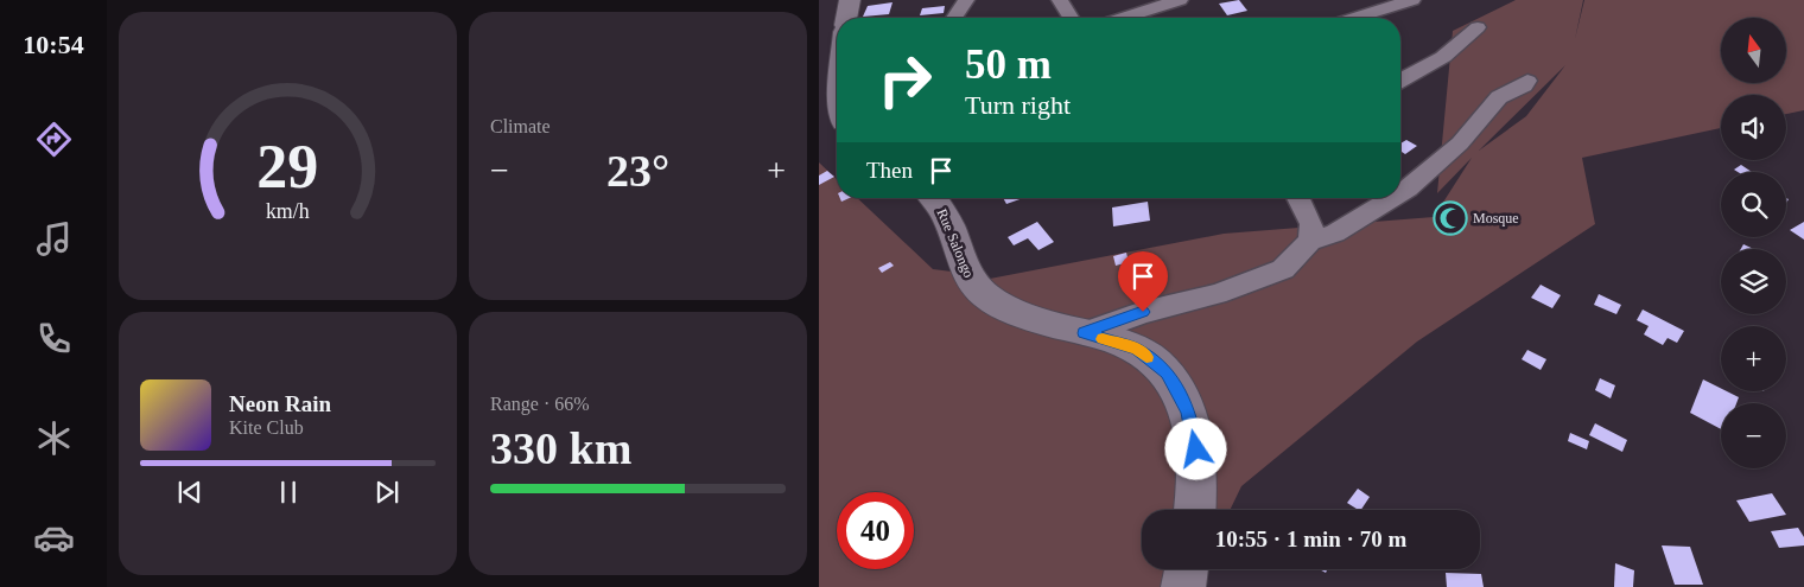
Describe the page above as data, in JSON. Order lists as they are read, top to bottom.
{
  "streets": {
    "street": ["Rue Salongo"]
  },
  "places": {
    "mosque": ["Mosque"]
  },
  "north": "top",
  "page": {
    "tabs": "10:54",
    "tile": [
      "Climate",
      ["Range · 66%", "330 km"]
    ],
    "map_buttons": ["+", "−"],
    "turn": ["50 m", "Turn right"],
    "then": "Then",
    "heat": ["−", "23°", "+"],
    "song": ["Neon Rain", "Kite Club"],
    "limit": "40",
    "trip": "10:55 · 1 min · 70 m",
    "gauge": ["29", "km/h"]
  }
}
